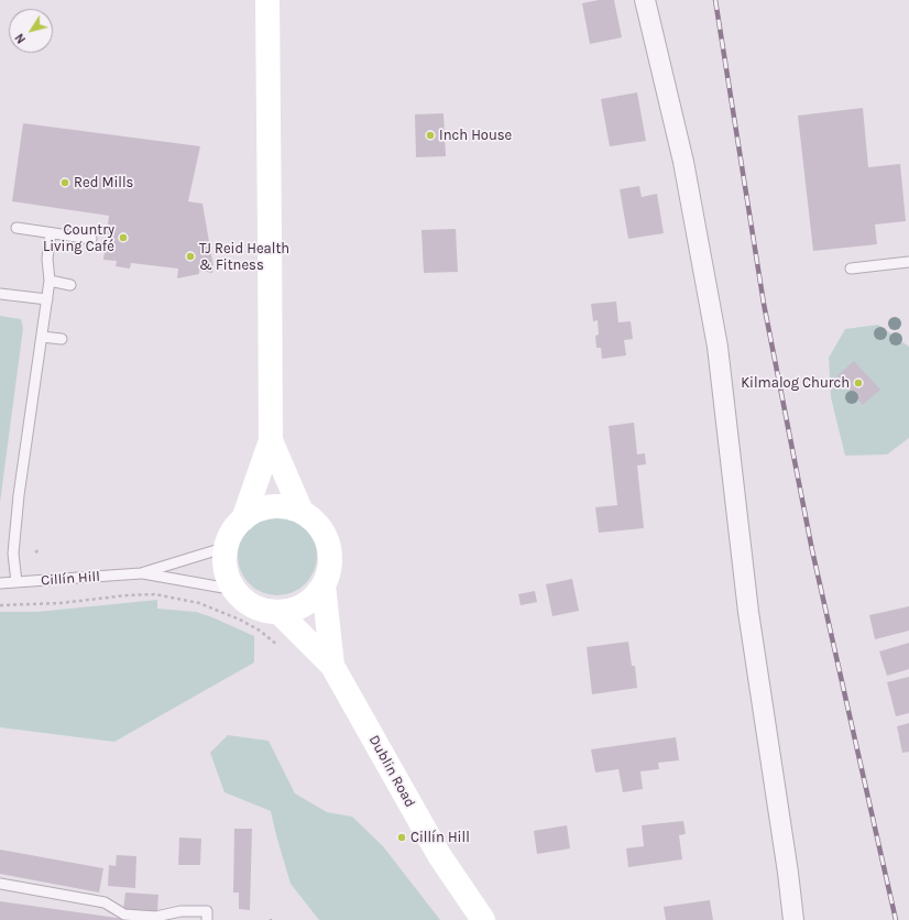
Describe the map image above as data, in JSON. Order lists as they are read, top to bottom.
{
  "streets": {
    "main road": ["Dublin Road"],
    "lane": ["Cillín Hill"]
  },
  "places": [
    "Inch House",
    "Red Mills",
    "Country Living Café",
    "TJ Reid Health & Fitness",
    "Kilmalog Church",
    "Cillín Hill"
  ],
  "north": "bottom left"
}
